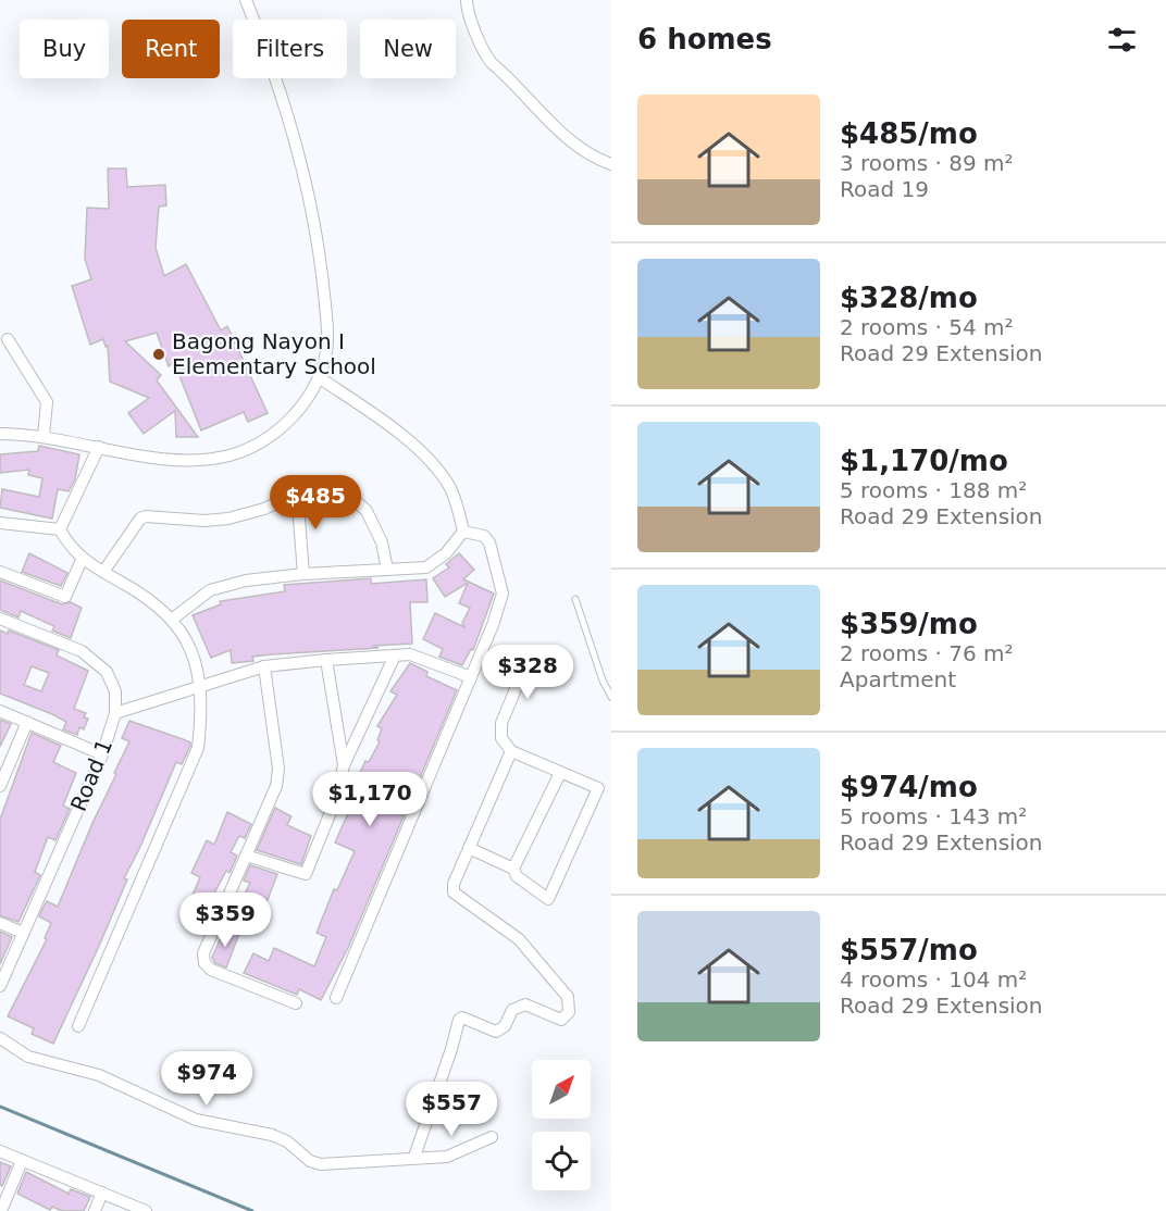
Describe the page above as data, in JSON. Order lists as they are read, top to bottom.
{
  "streets": {
    "street": ["Road 1"]
  },
  "places": ["Bagong Nayon I Elementary School"],
  "north": "top right",
  "page": {
    "heading": "6 homes",
    "chip": [
      "Buy",
      "Rent",
      "Filters",
      "New"
    ],
    "list": [
      {
        "name": "$485/mo",
        "note": "3 rooms · 89 m² · Road 19"
      },
      {
        "name": "$328/mo",
        "note": "2 rooms · 54 m² · Road 29 Extension"
      },
      {
        "name": "$1,170/mo",
        "note": "5 rooms · 188 m² · Road 29 Extension"
      },
      {
        "name": "$359/mo",
        "note": "2 rooms · 76 m² · Apartment"
      },
      {
        "name": "$974/mo",
        "note": "5 rooms · 143 m² · Road 29 Extension"
      },
      {
        "name": "$557/mo",
        "note": "4 rooms · 104 m² · Road 29 Extension"
      }
    ],
    "price": [
      "$485",
      "$328",
      "$1,170",
      "$359",
      "$974",
      "$557"
    ]
  }
}
